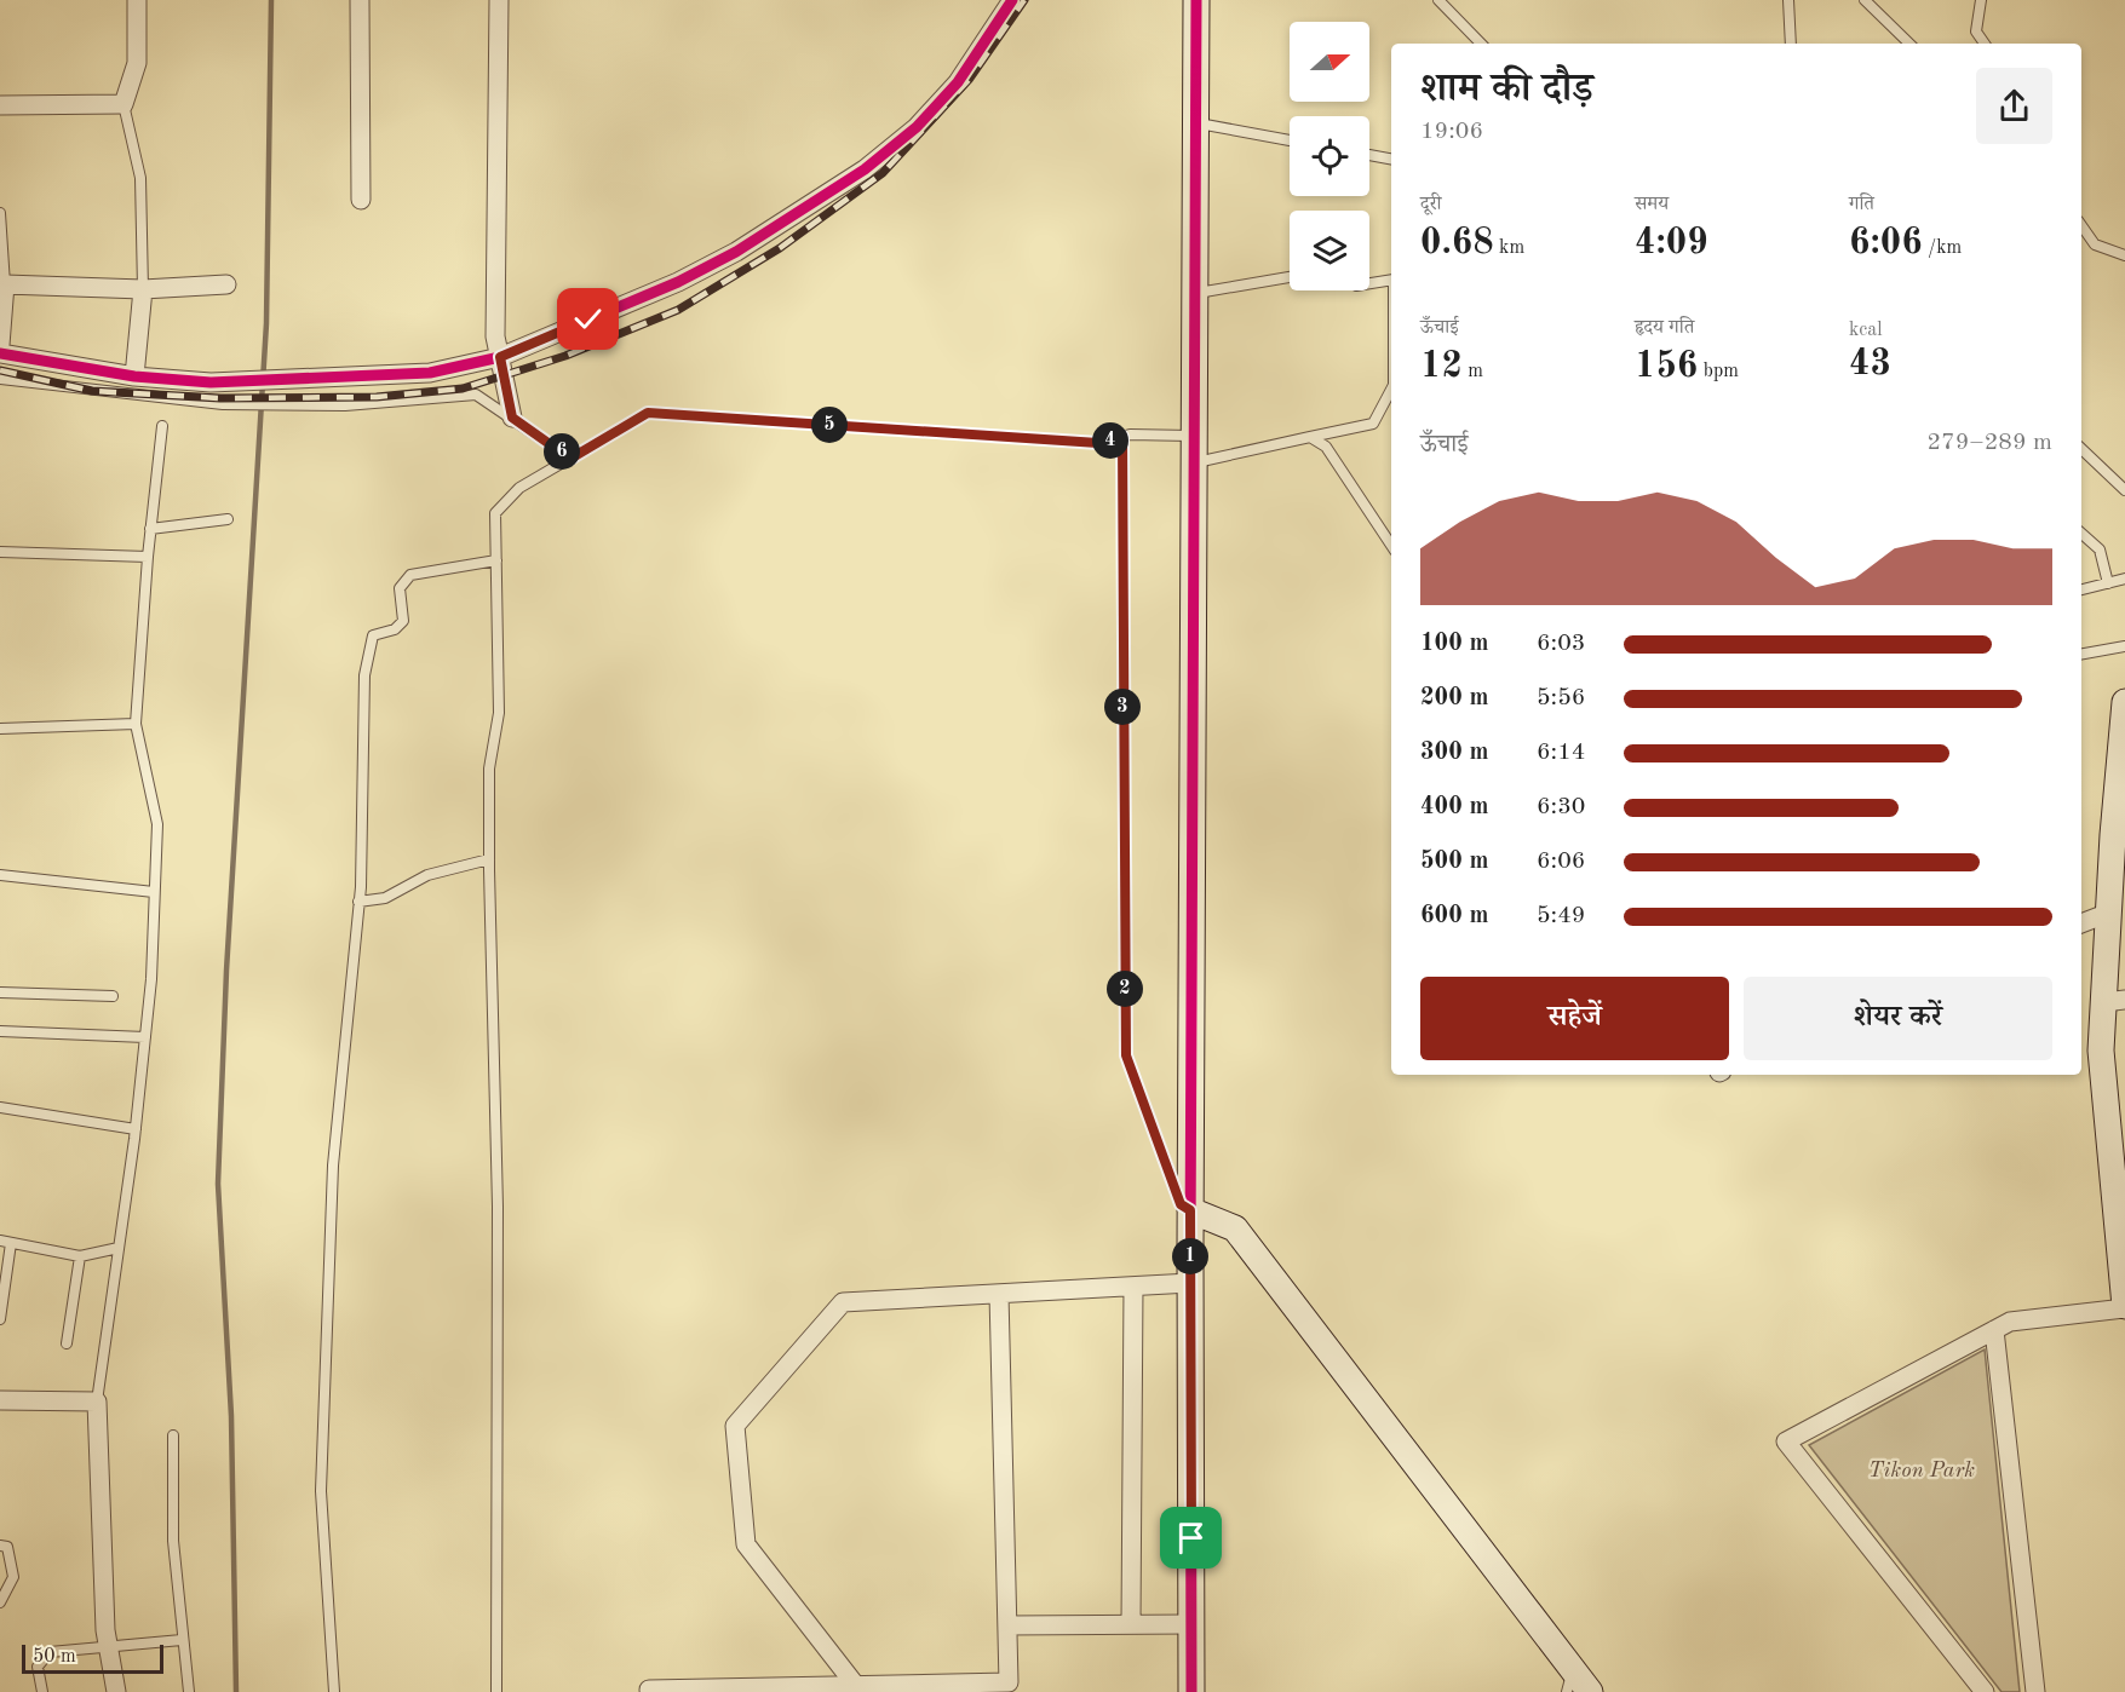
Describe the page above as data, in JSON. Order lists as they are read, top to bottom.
{
  "parks": ["Tikon Park"],
  "scale_bar": "50 m",
  "north": "right",
  "page": {
    "heading": ["शाम की दौड़", "19:06"],
    "stats": [
      ["दूरी", "0.68 km"],
      ["समय", "4:09"],
      ["गति", "6:06 /km"],
      ["ऊँचाई", "12 m"],
      ["हृदय गति", "156 bpm"],
      ["kcal", "43"]
    ],
    "pins": [
      "5",
      "4",
      "6",
      "3",
      "2",
      "1"
    ],
    "chart": ["ऊँचाई", "279–289 m"],
    "list": [
      {
        "name": "100 m",
        "note": "6:03"
      },
      {
        "name": "200 m",
        "note": "5:56"
      },
      {
        "name": "300 m",
        "note": "6:14"
      },
      {
        "name": "400 m",
        "note": "6:30"
      },
      {
        "name": "500 m",
        "note": "6:06"
      },
      {
        "name": "600 m",
        "note": "5:49"
      }
    ],
    "buttons": ["सहेजें", "शेयर करें"],
    "scale": "50 m"
  }
}
